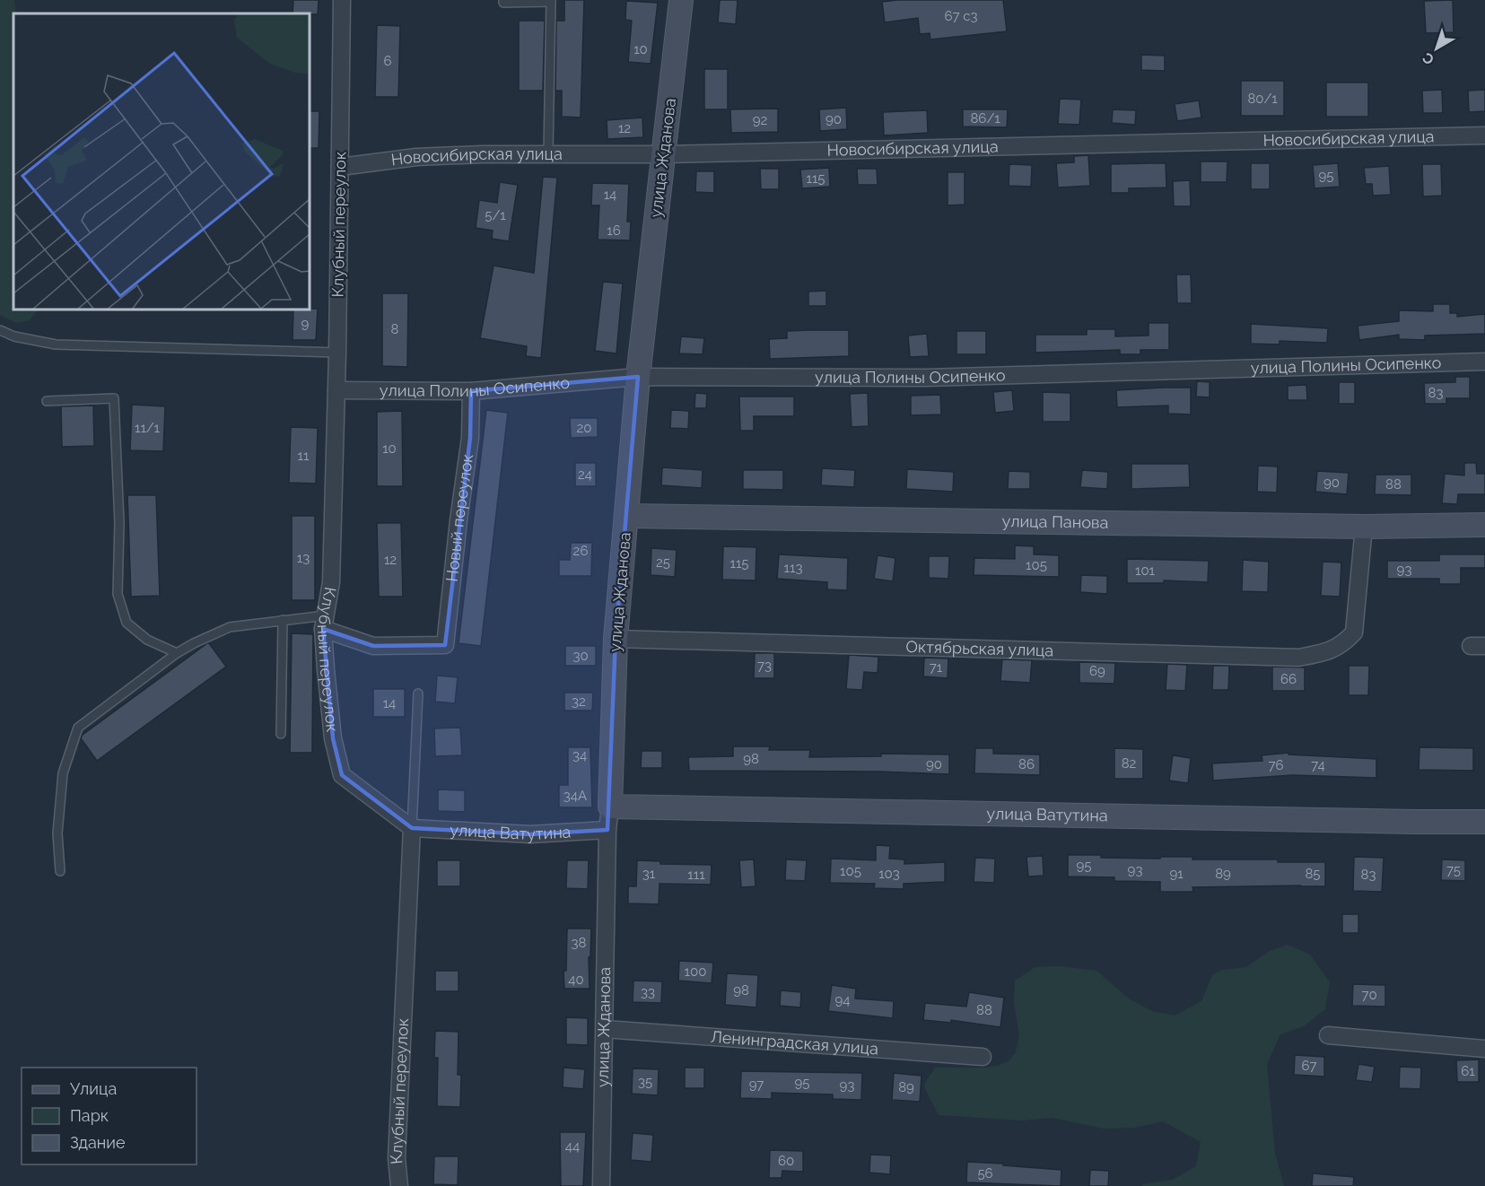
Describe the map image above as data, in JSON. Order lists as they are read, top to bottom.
{
  "streets": {
    "main road": ["улица Жданова", "улица Панова", "улица Ватутина"],
    "street": [
      "Новосибирская улица",
      "Клубный переулок",
      "улица Полины Осипенко",
      "Новый переулок",
      "Октябрьская улица",
      "Ленинградская улица"
    ]
  },
  "crossings": [
    ["Новосибирская улица", "улица Жданова"],
    ["Новосибирская улица", "Клубный переулок"],
    ["улица Жданова", "улица Полины Осипенко"],
    ["улица Жданова", "улица Панова"],
    ["улица Жданова", "Октябрьская улица"],
    ["улица Жданова", "улица Ватутина"],
    ["улица Жданова", "Ленинградская улица"],
    ["Клубный переулок", "улица Полины Осипенко"],
    ["Клубный переулок", "Новый переулок"],
    ["Клубный переулок", "улица Ватутина"],
    ["улица Полины Осипенко", "Новый переулок"],
    ["улица Панова", "Октябрьская улица"]
  ],
  "house_numbers": [
    "67 с3",
    "10",
    "6",
    "80/1",
    "86/1",
    "90",
    "92",
    "12",
    "95",
    "115",
    "14",
    "5/1",
    "16",
    "9",
    "8",
    "83",
    "11/1",
    "20",
    "10",
    "11",
    "24",
    "90",
    "88",
    "26",
    "13",
    "12",
    "25",
    "115",
    "105",
    "113",
    "93",
    "101",
    "30",
    "73",
    "71",
    "69",
    "66",
    "32",
    "14",
    "34",
    "98",
    "82",
    "90",
    "86",
    "76",
    "74",
    "34А",
    "95",
    "93",
    "75",
    "105",
    "31",
    "103",
    "91",
    "89",
    "85",
    "111",
    "83",
    "38",
    "100",
    "40",
    "98",
    "33",
    "70",
    "94",
    "88",
    "67",
    "61",
    "35",
    "95",
    "97",
    "93",
    "89",
    "44",
    "60",
    "56"
  ],
  "legend": ["Улица", "Парк", "Здание"],
  "north": "bottom left"
}
